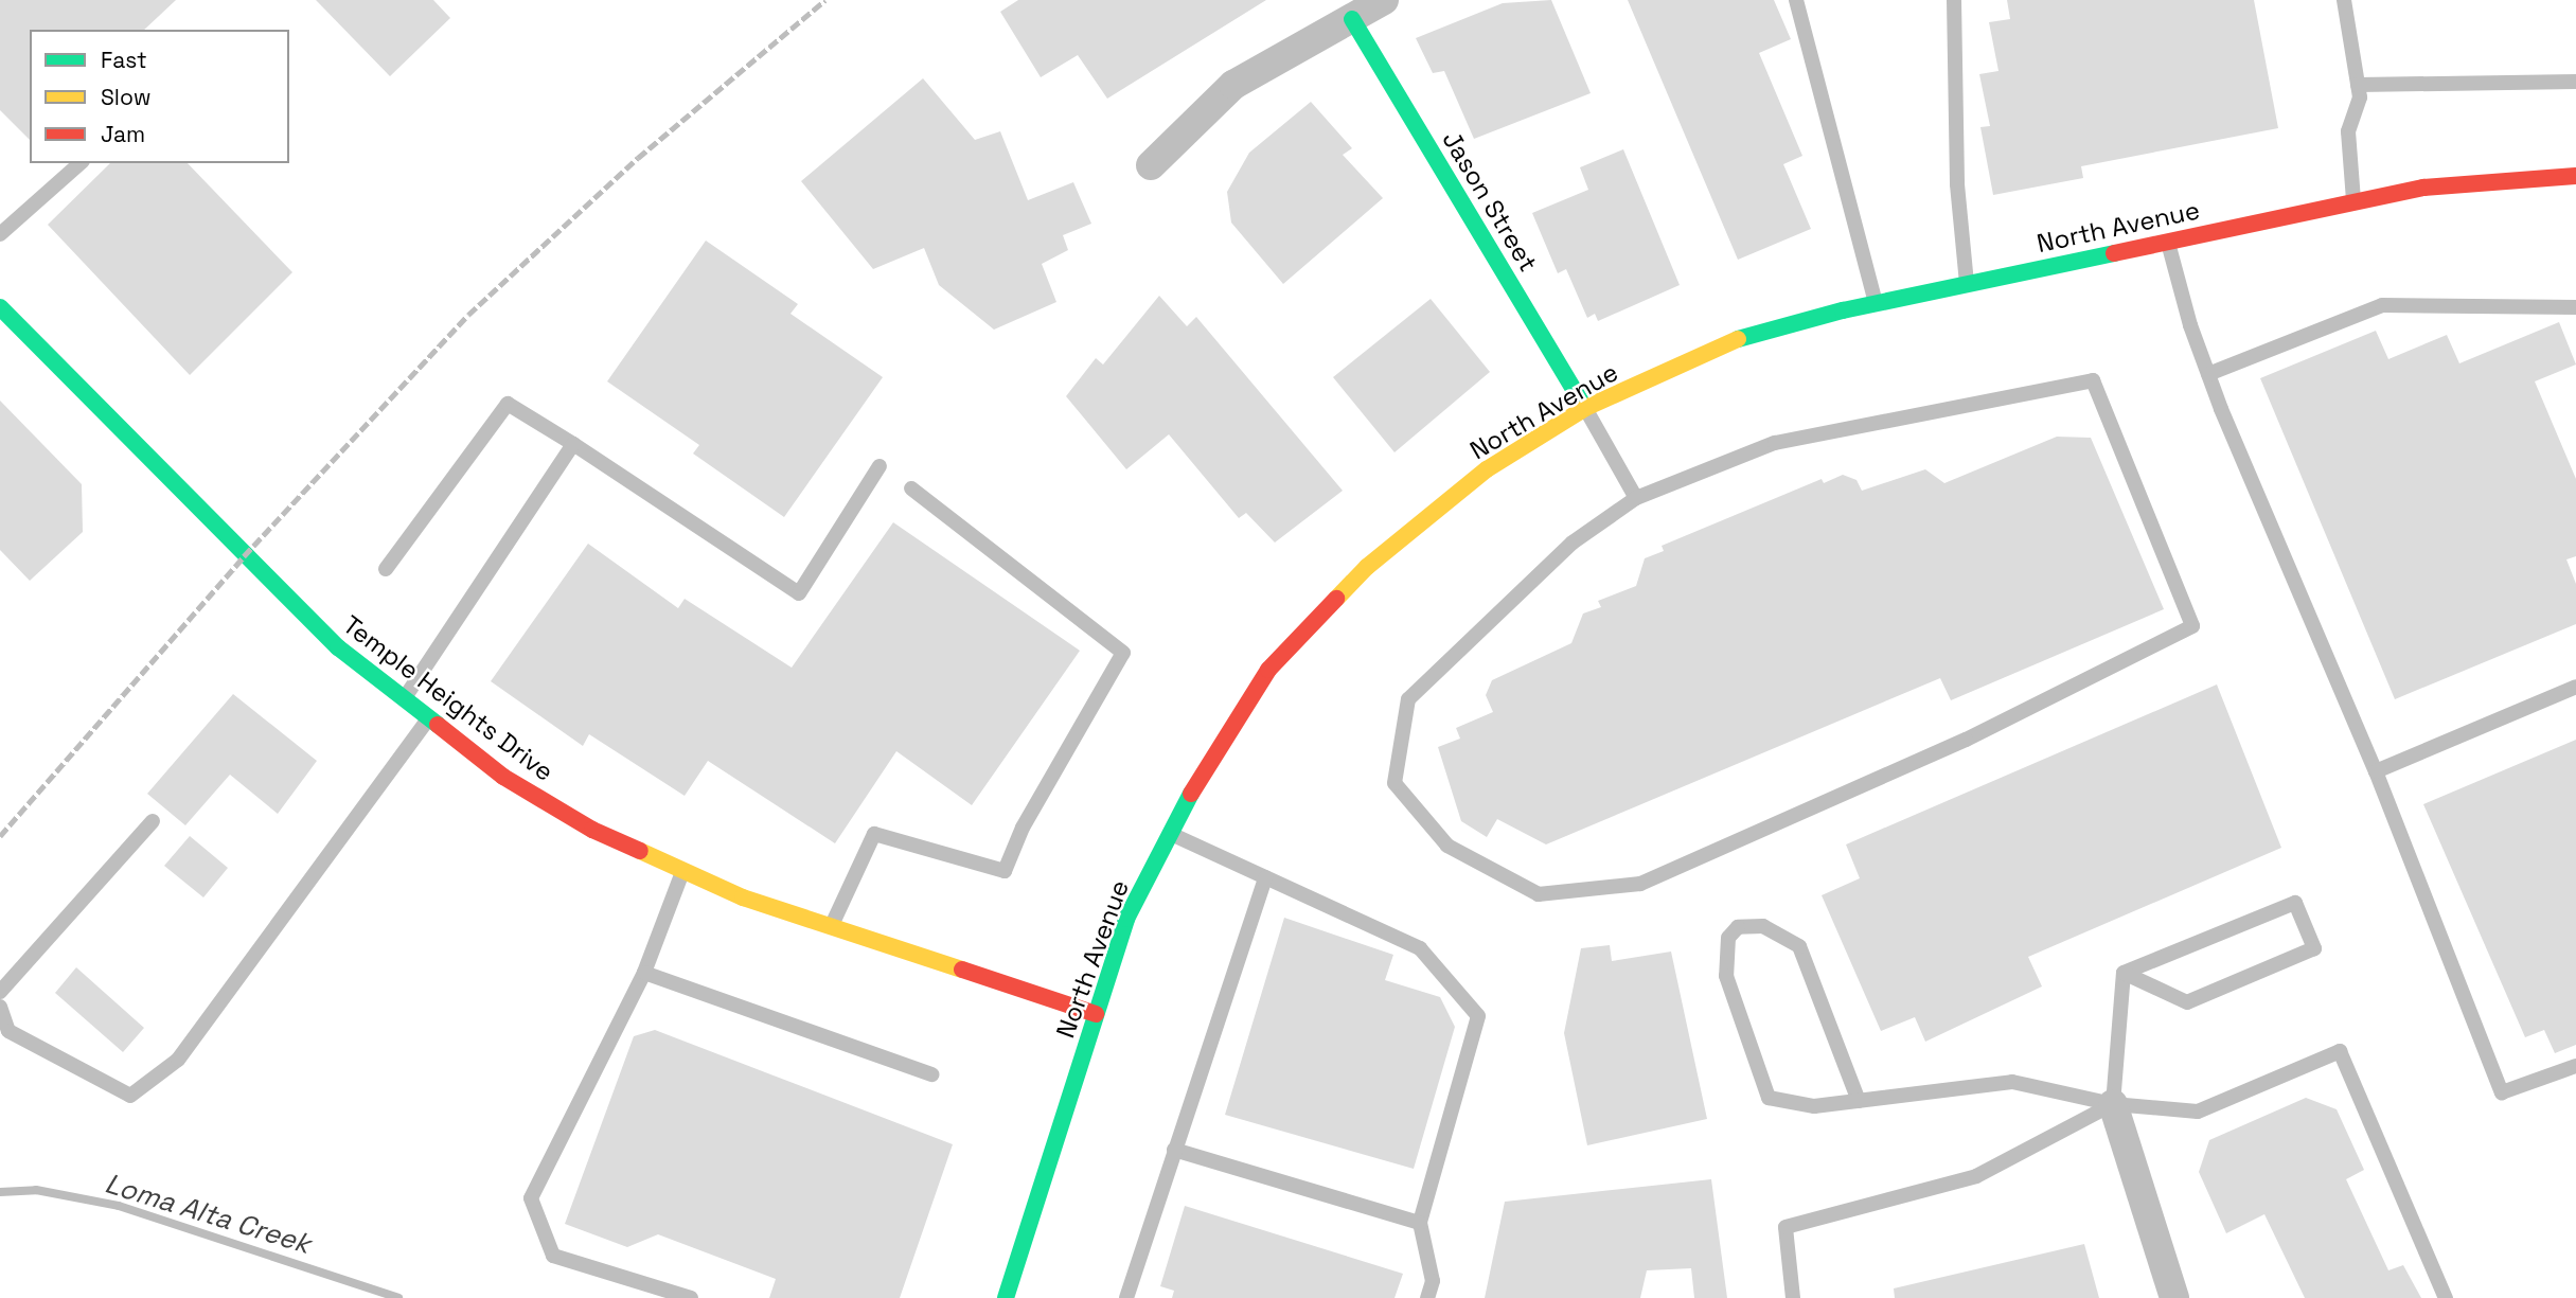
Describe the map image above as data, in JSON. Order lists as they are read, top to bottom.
{
  "streets": {
    "main road": ["Jason Street", "North Avenue", "Temple Heights Drive"]
  },
  "crossings": [
    ["Jason Street", "North Avenue"],
    ["North Avenue", "Temple Heights Drive"]
  ],
  "water": ["Loma Alta Creek"],
  "legend": ["Fast", "Slow", "Jam"]
}
